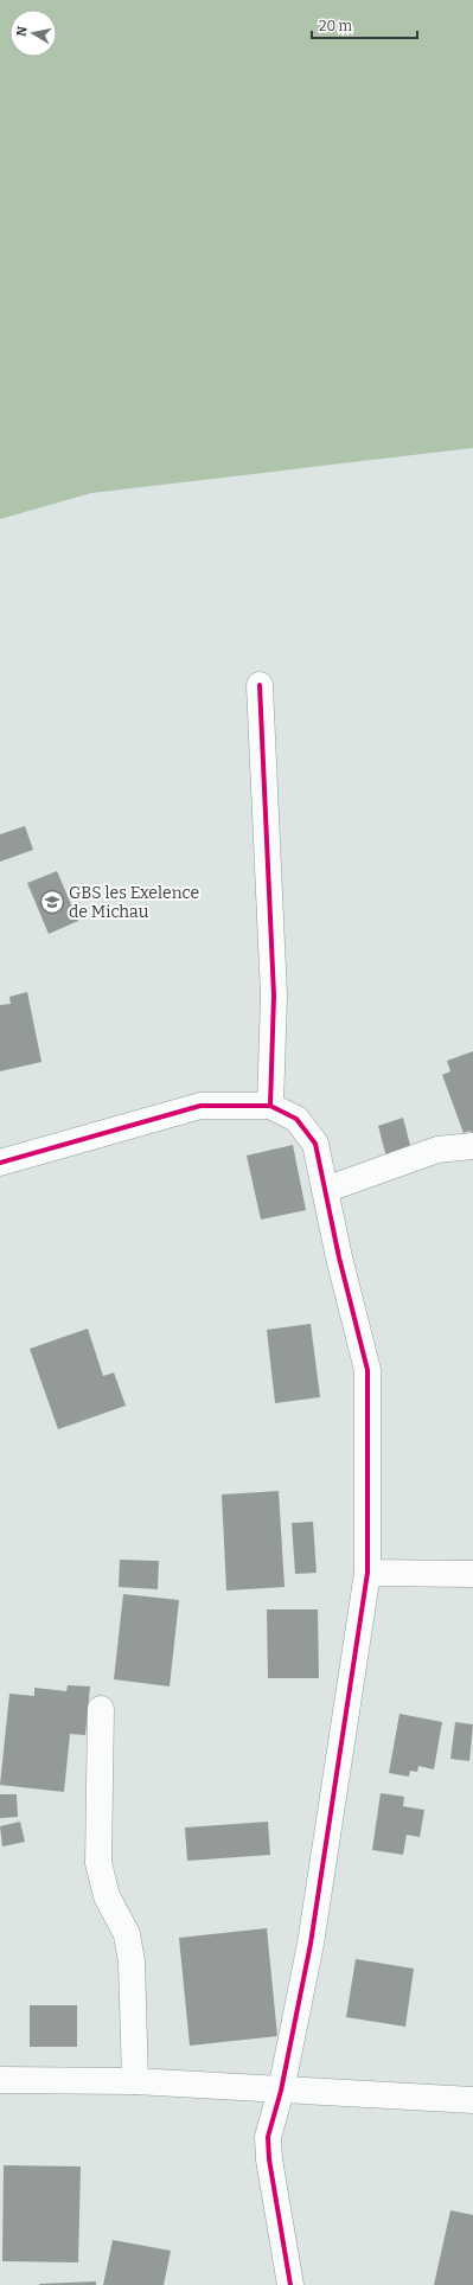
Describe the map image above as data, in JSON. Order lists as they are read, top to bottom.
{
  "places": {
    "school or university": ["GBS les Exelence de Michau"]
  },
  "scale_bar": "20 m",
  "north": "left"
}
